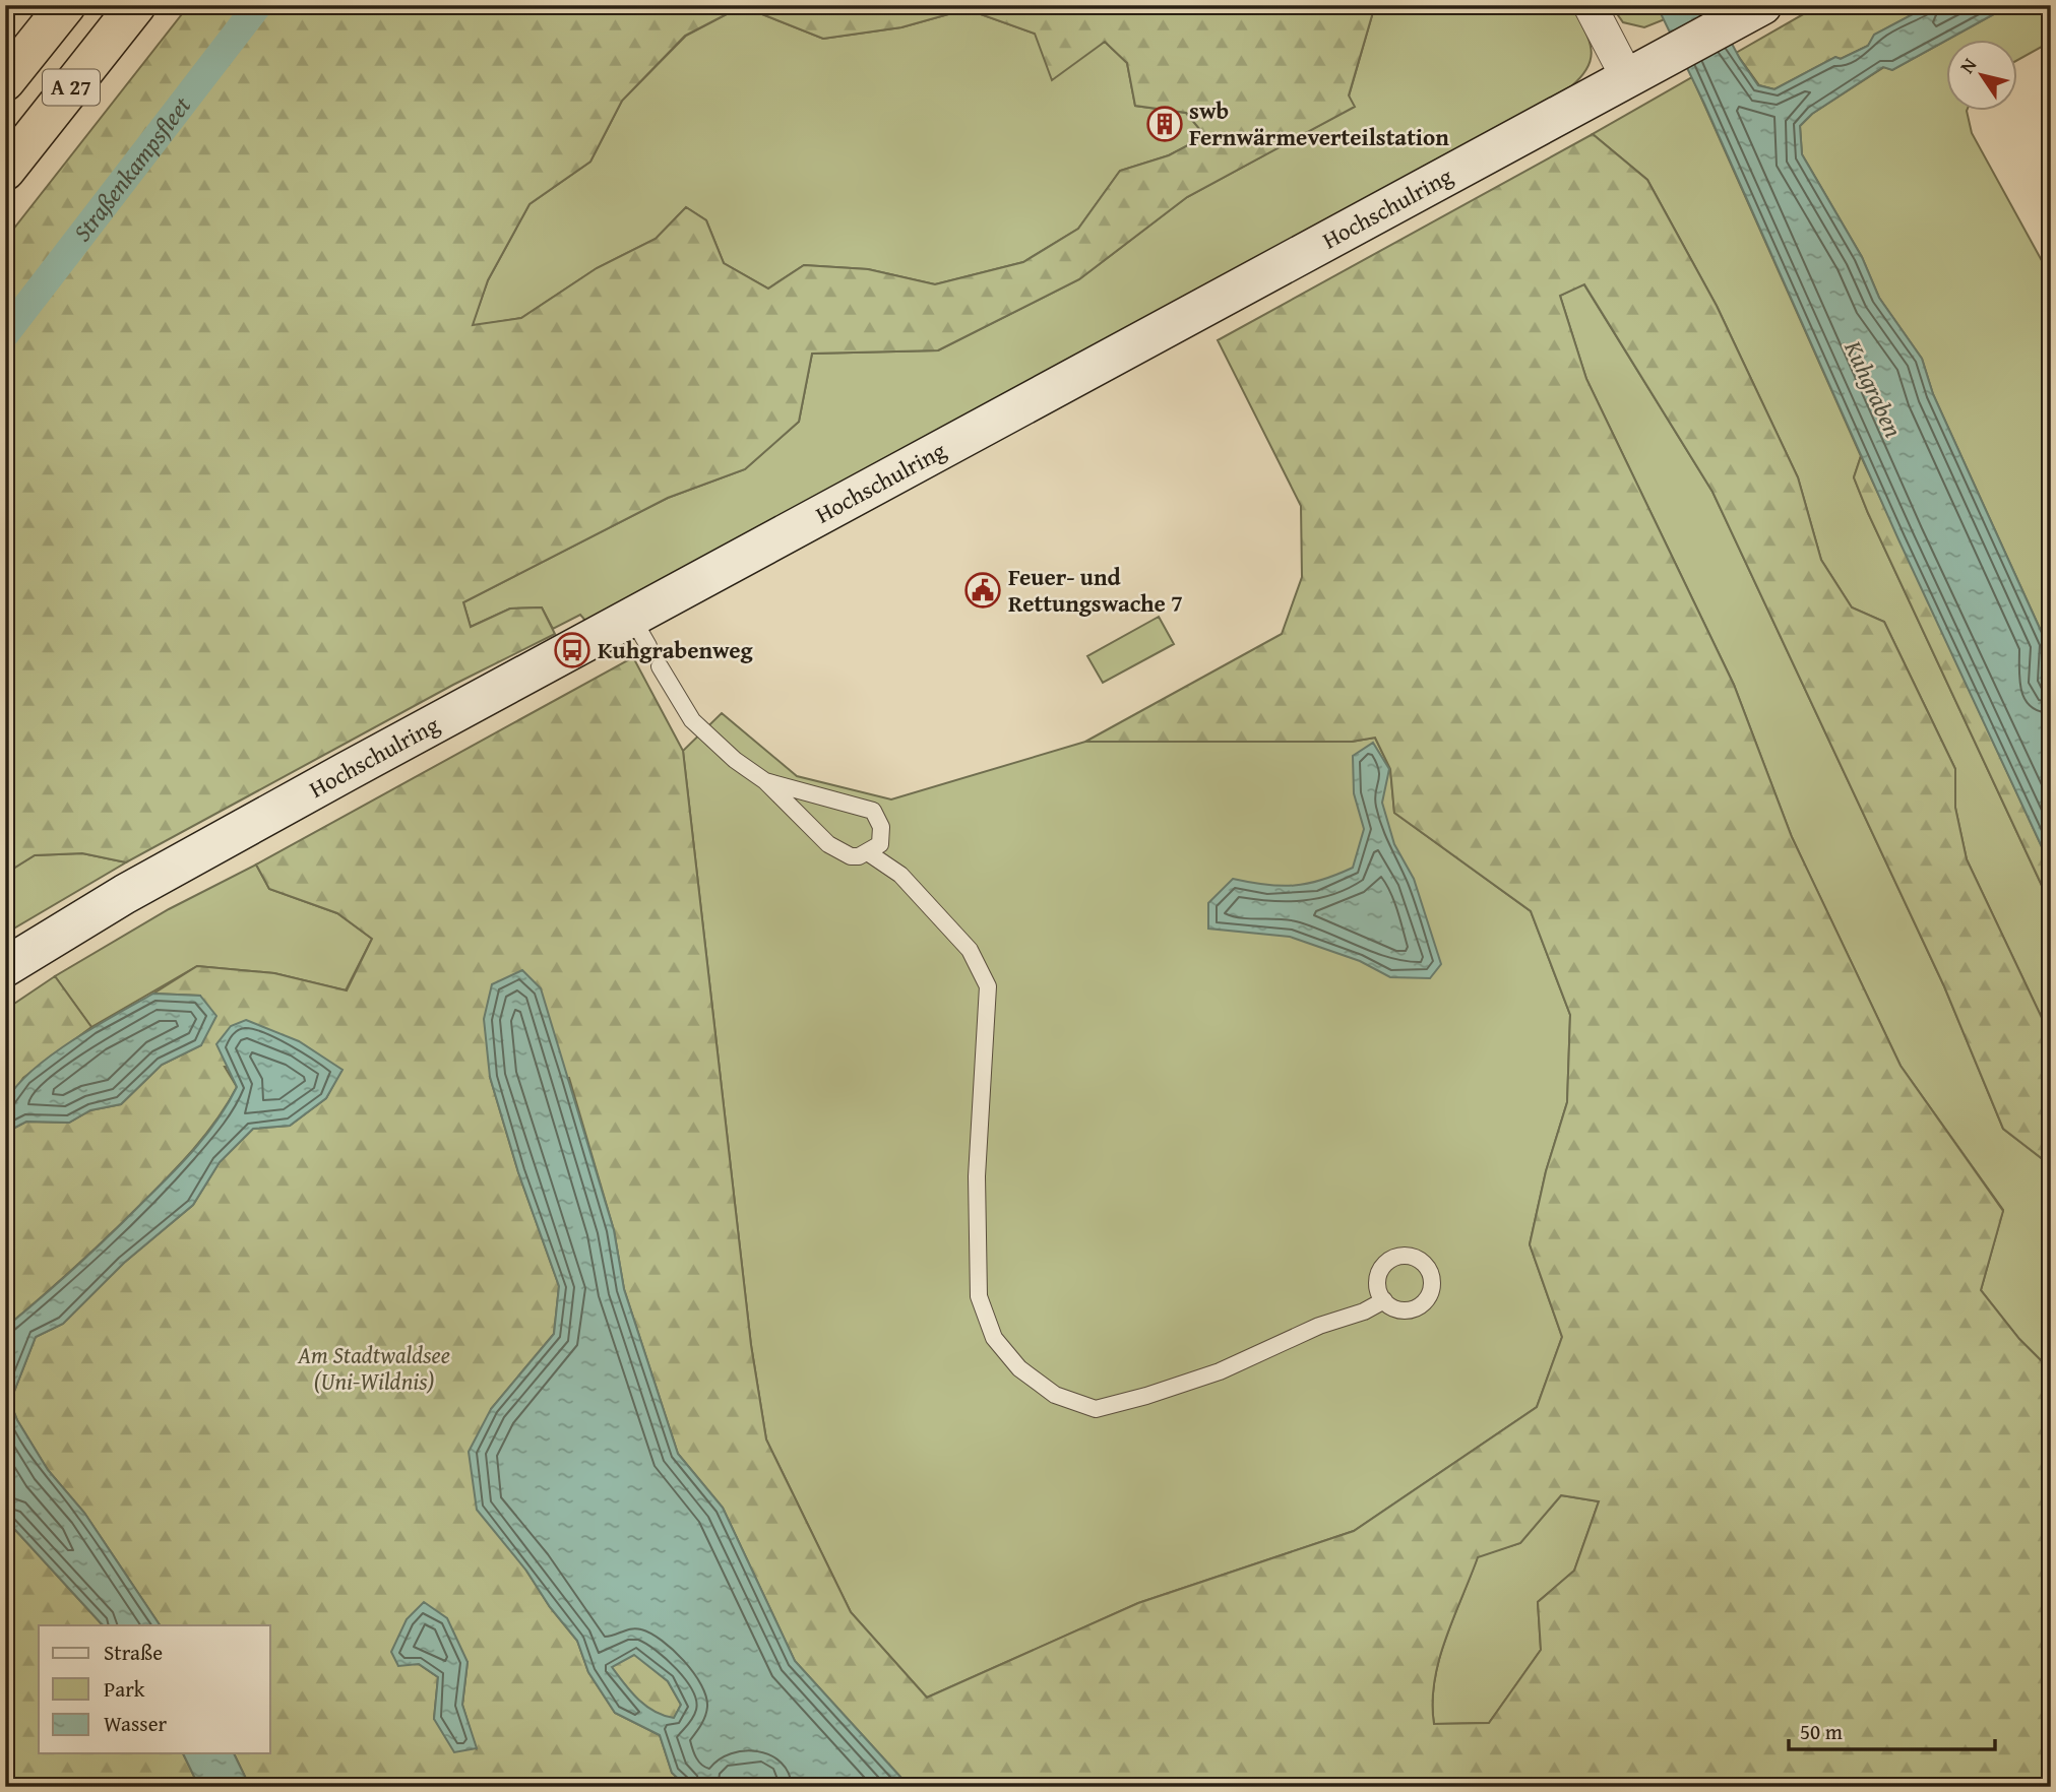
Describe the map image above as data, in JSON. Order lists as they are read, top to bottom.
{
  "streets": {
    "highway": ["A 27"],
    "street": ["Hochschulring"]
  },
  "water": ["Straßenkampsfleet", "Kuhgraben"],
  "parks": ["Am Stadtwaldsee (Uni-Wildnis)"],
  "places": {
    "building": ["swb Fernwärmeverteilstation"],
    "public building": ["Feuer- und Rettungswache 7"],
    "bus stop": ["Kuhgrabenweg"]
  },
  "legend": ["Straße", "Park", "Wasser"],
  "scale_bar": "50 m",
  "north": "top left"
}
